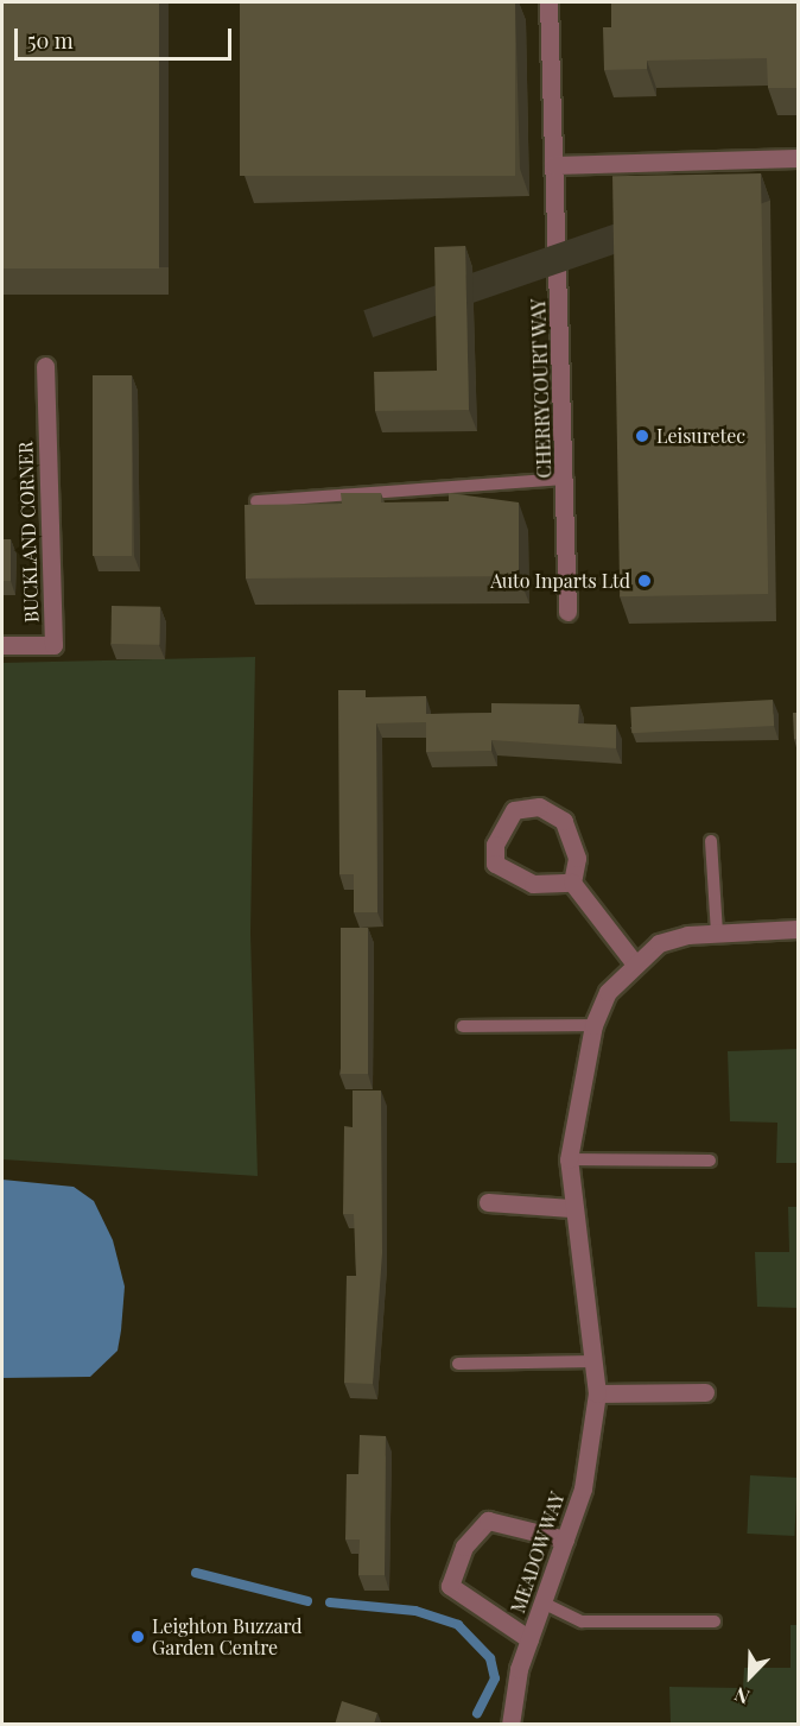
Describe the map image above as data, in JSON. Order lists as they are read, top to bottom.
{
  "streets": {
    "street": ["CHERRYCOURT WAY", "BUCKLAND CORNER", "MEADOW WAY"]
  },
  "places": ["Leisuretec", "Auto Inparts Ltd", "Leighton Buzzard Garden Centre"],
  "scale_bar": "50 m",
  "north": "bottom left"
}
